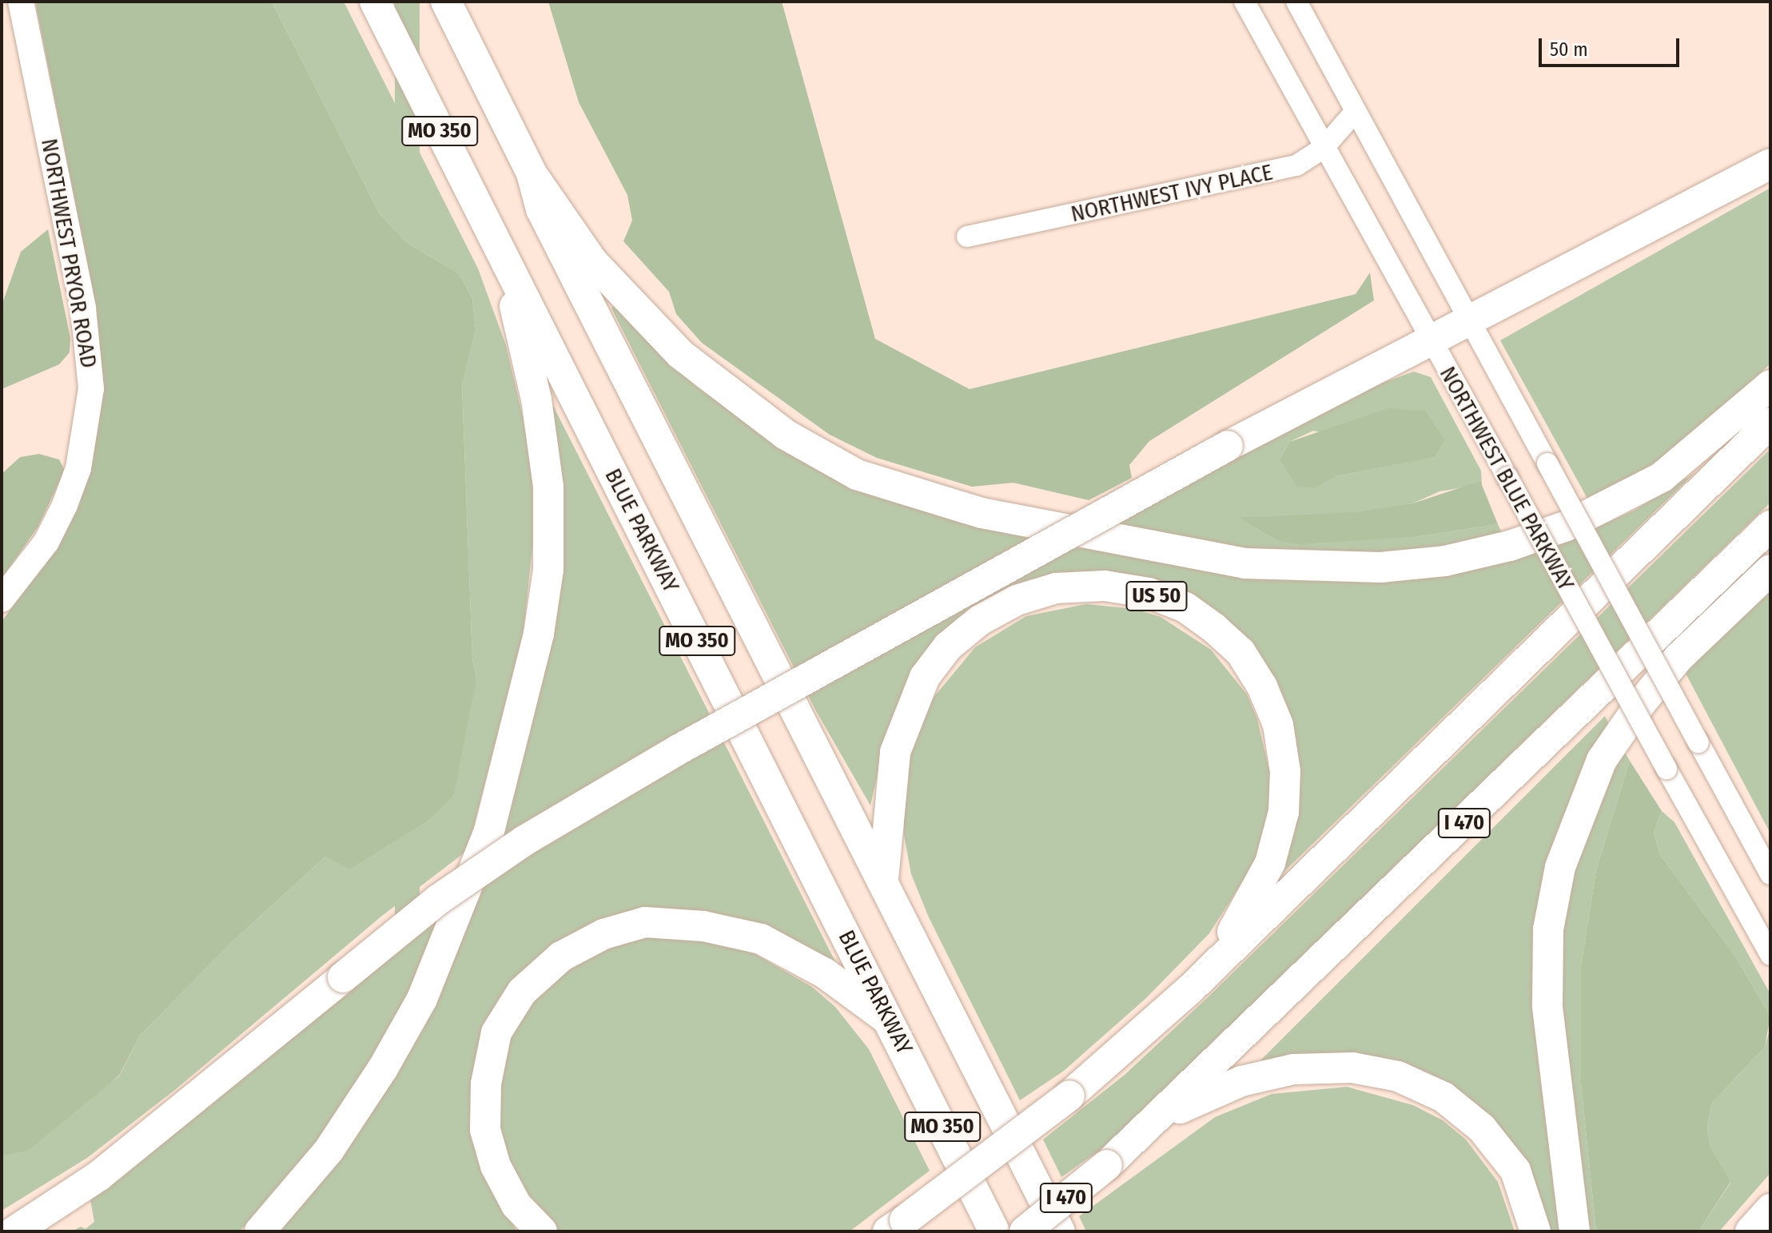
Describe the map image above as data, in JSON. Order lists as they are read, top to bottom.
{
  "streets": {
    "highway": [
      "MO 350",
      "BLUE PARKWAY",
      "US 50",
      "I 470"
    ],
    "main road": ["NORTHWEST PRYOR ROAD"],
    "street": ["NORTHWEST IVY PLACE", "NORTHWEST BLUE PARKWAY"]
  },
  "crossings": [
    ["MO 350", "US 50"],
    ["NORTHWEST IVY PLACE", "NORTHWEST BLUE PARKWAY"]
  ],
  "scale_bar": "50 m"
}
